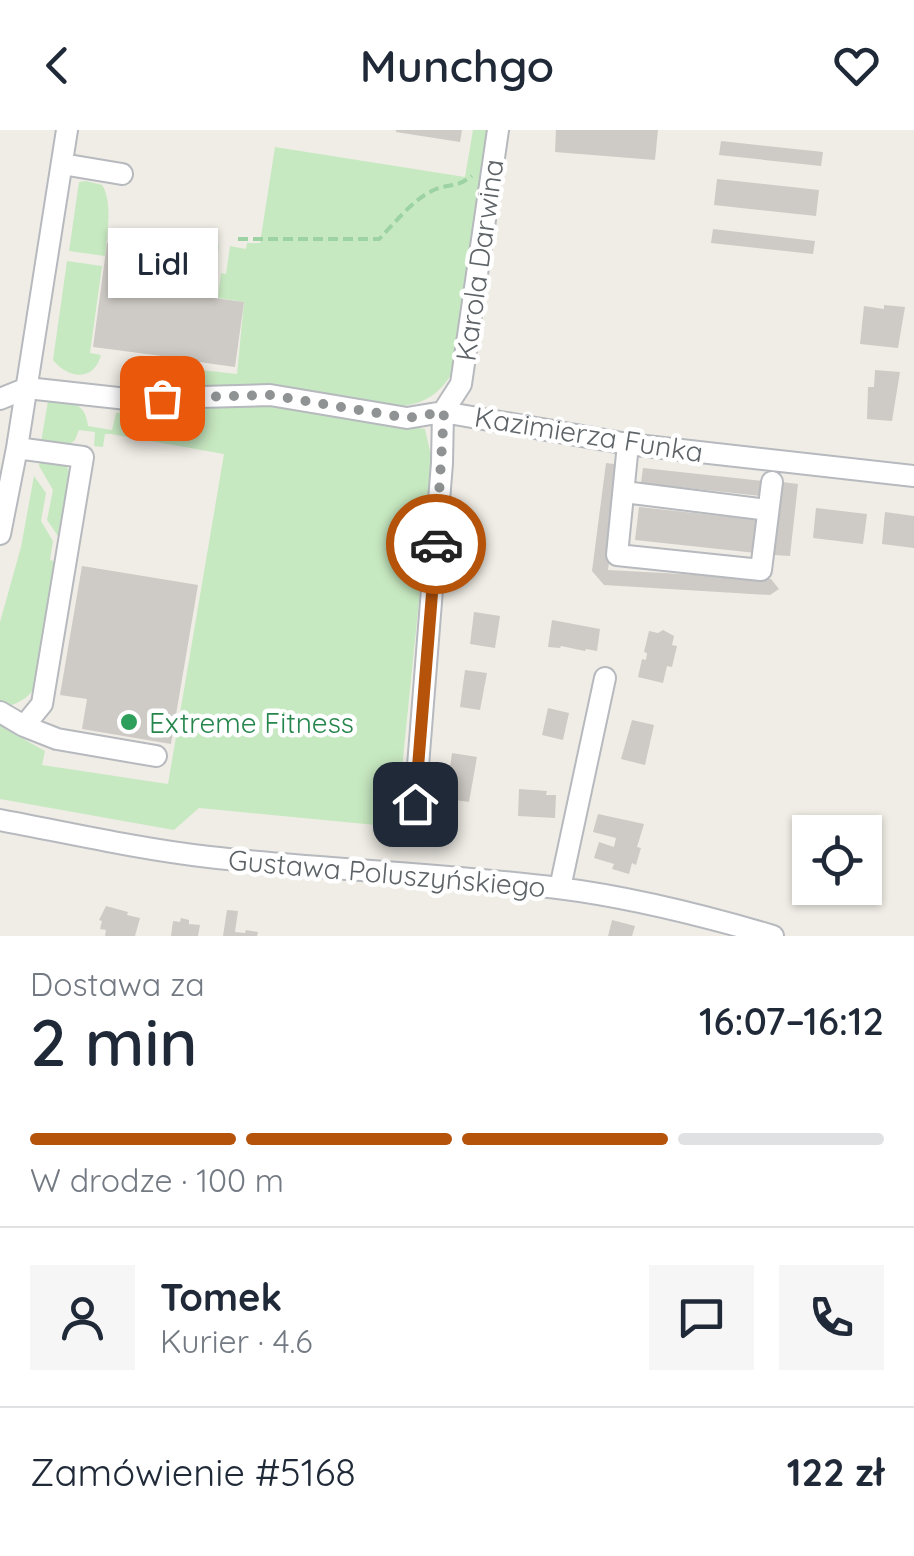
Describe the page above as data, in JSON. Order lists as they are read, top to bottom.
{
  "streets": {
    "street": ["Karola Darwina", "Kazimierza Funka", "Gustawa Poluszyńskiego"]
  },
  "crossings": [
    ["Karola Darwina", "Kazimierza Funka"]
  ],
  "places": ["Lidl", "Extreme Fitness"],
  "page": {
    "header": "Munchgo",
    "bubble": "Lidl",
    "heading": ["2 min", "Dostawa za", "16:07–16:12"],
    "panel": [
      "Tomek",
      "Kurier · 4.6",
      "Zamówienie #5168",
      "122 zł"
    ],
    "bar": "W drodze · 100 m"
  }
}
